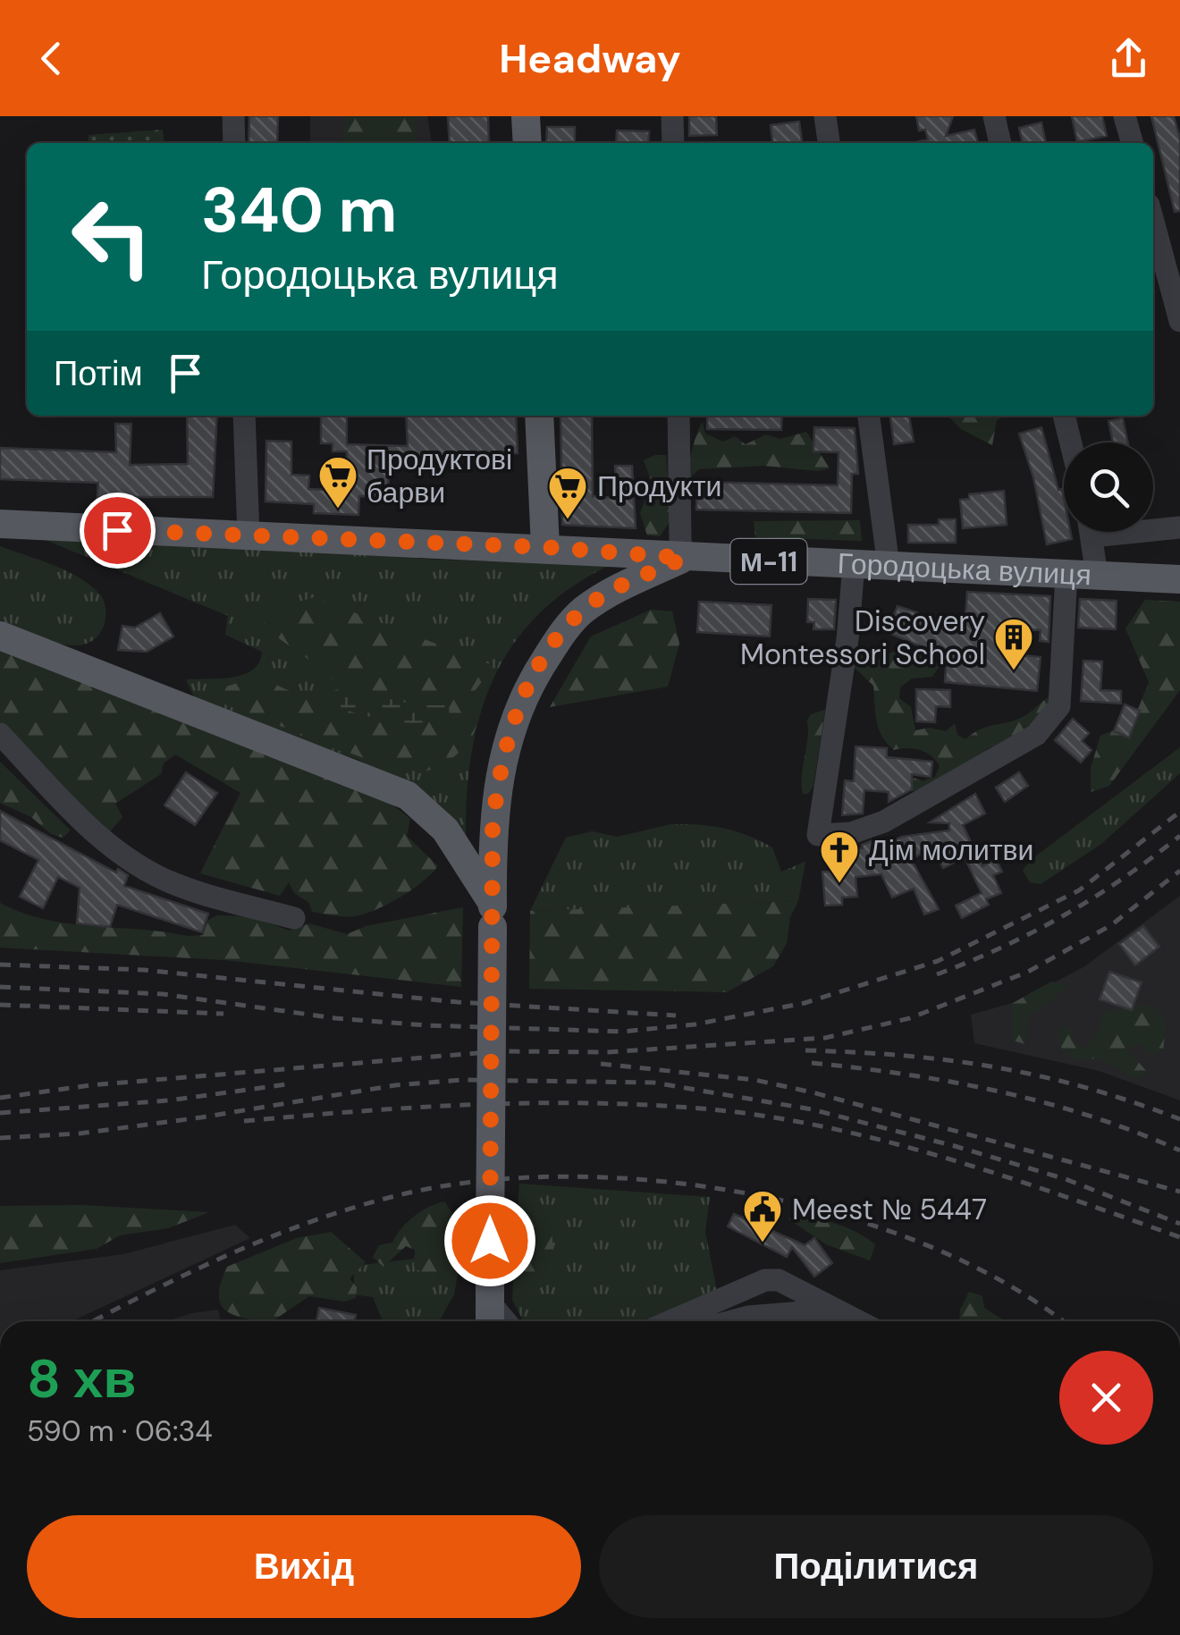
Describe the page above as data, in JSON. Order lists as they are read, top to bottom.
{
  "streets": {
    "main road": ["М-11", "Городоцька вулиця"]
  },
  "places": {
    "supermarket": ["Продуктові барви", "Продукти"],
    "building": ["Discovery Montessori School"],
    "church": ["Дім молитви"],
    "public building": ["Meest № 5447"]
  },
  "page": {
    "header": "Headway",
    "turn": ["340 m", "Городоцька вулиця"],
    "then": "Потім",
    "heading": ["8 хв", "590 m · 06:34"],
    "buttons": ["Вихід", "Поділитися"]
  }
}
